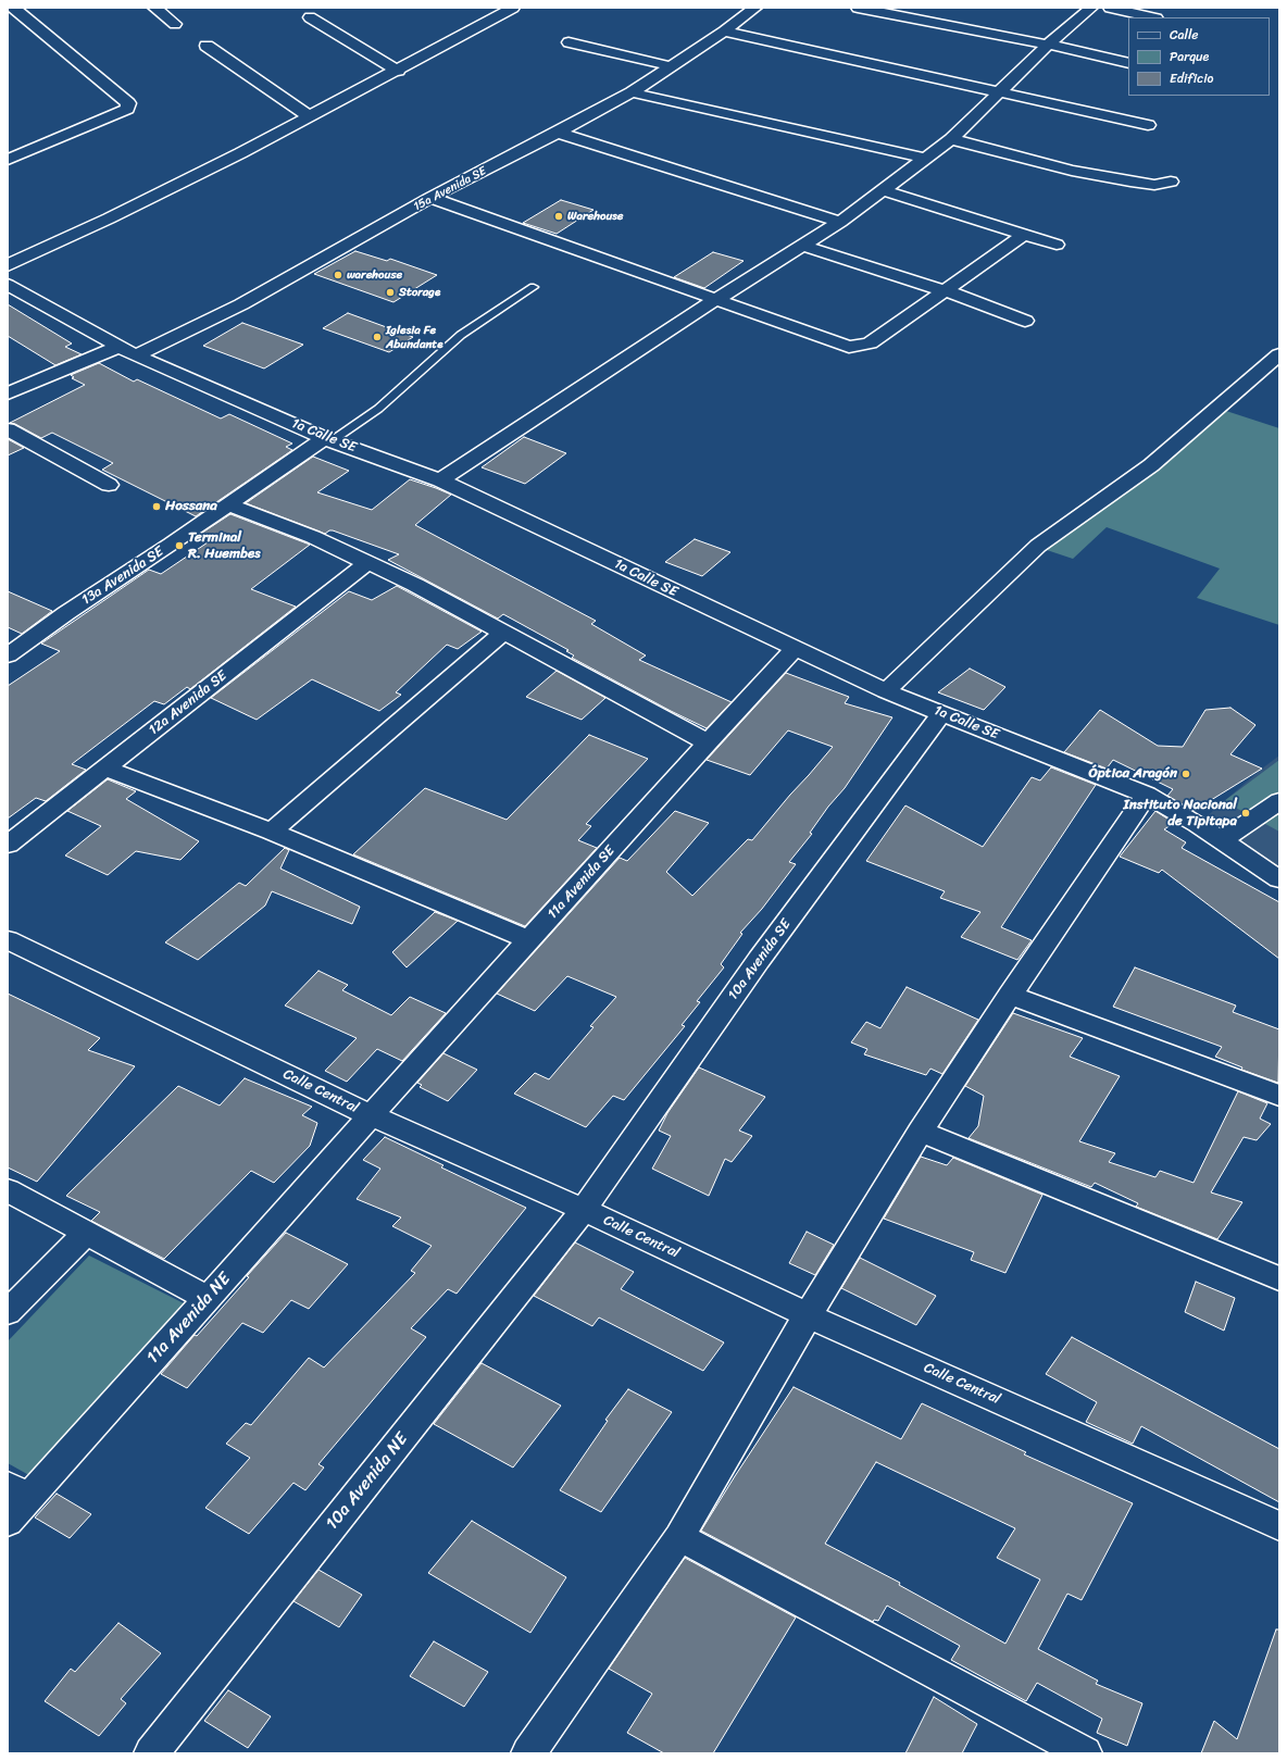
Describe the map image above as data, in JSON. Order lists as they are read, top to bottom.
{
  "streets": {
    "street": [
      "15a Avenida SE",
      "1a Calle SE",
      "13a Avenida SE",
      "12a Avenida SE",
      "11a Avenida SE",
      "10a Avenida SE",
      "Calle Central",
      "11a Avenida NE",
      "10a Avenida NE"
    ]
  },
  "crossings": [
    ["15a Avenida SE", "1a Calle SE"],
    ["1a Calle SE", "13a Avenida SE"],
    ["1a Calle SE", "11a Avenida SE"],
    ["1a Calle SE", "10a Avenida SE"],
    ["11a Avenida SE", "Calle Central"],
    ["11a Avenida SE", "11a Avenida NE"],
    ["10a Avenida SE", "Calle Central"],
    ["10a Avenida SE", "10a Avenida NE"],
    ["Calle Central", "11a Avenida NE"],
    ["Calle Central", "10a Avenida NE"]
  ],
  "places": [
    "Warehouse",
    "warehouse",
    "Storage",
    "Iglesia Fe Abundante",
    "Hossana",
    "Terminal R. Huembes",
    "Óptica Aragón",
    "Instituto Nacional de Tipitapa"
  ],
  "legend": ["Calle", "Parque", "Edificio"]
}
